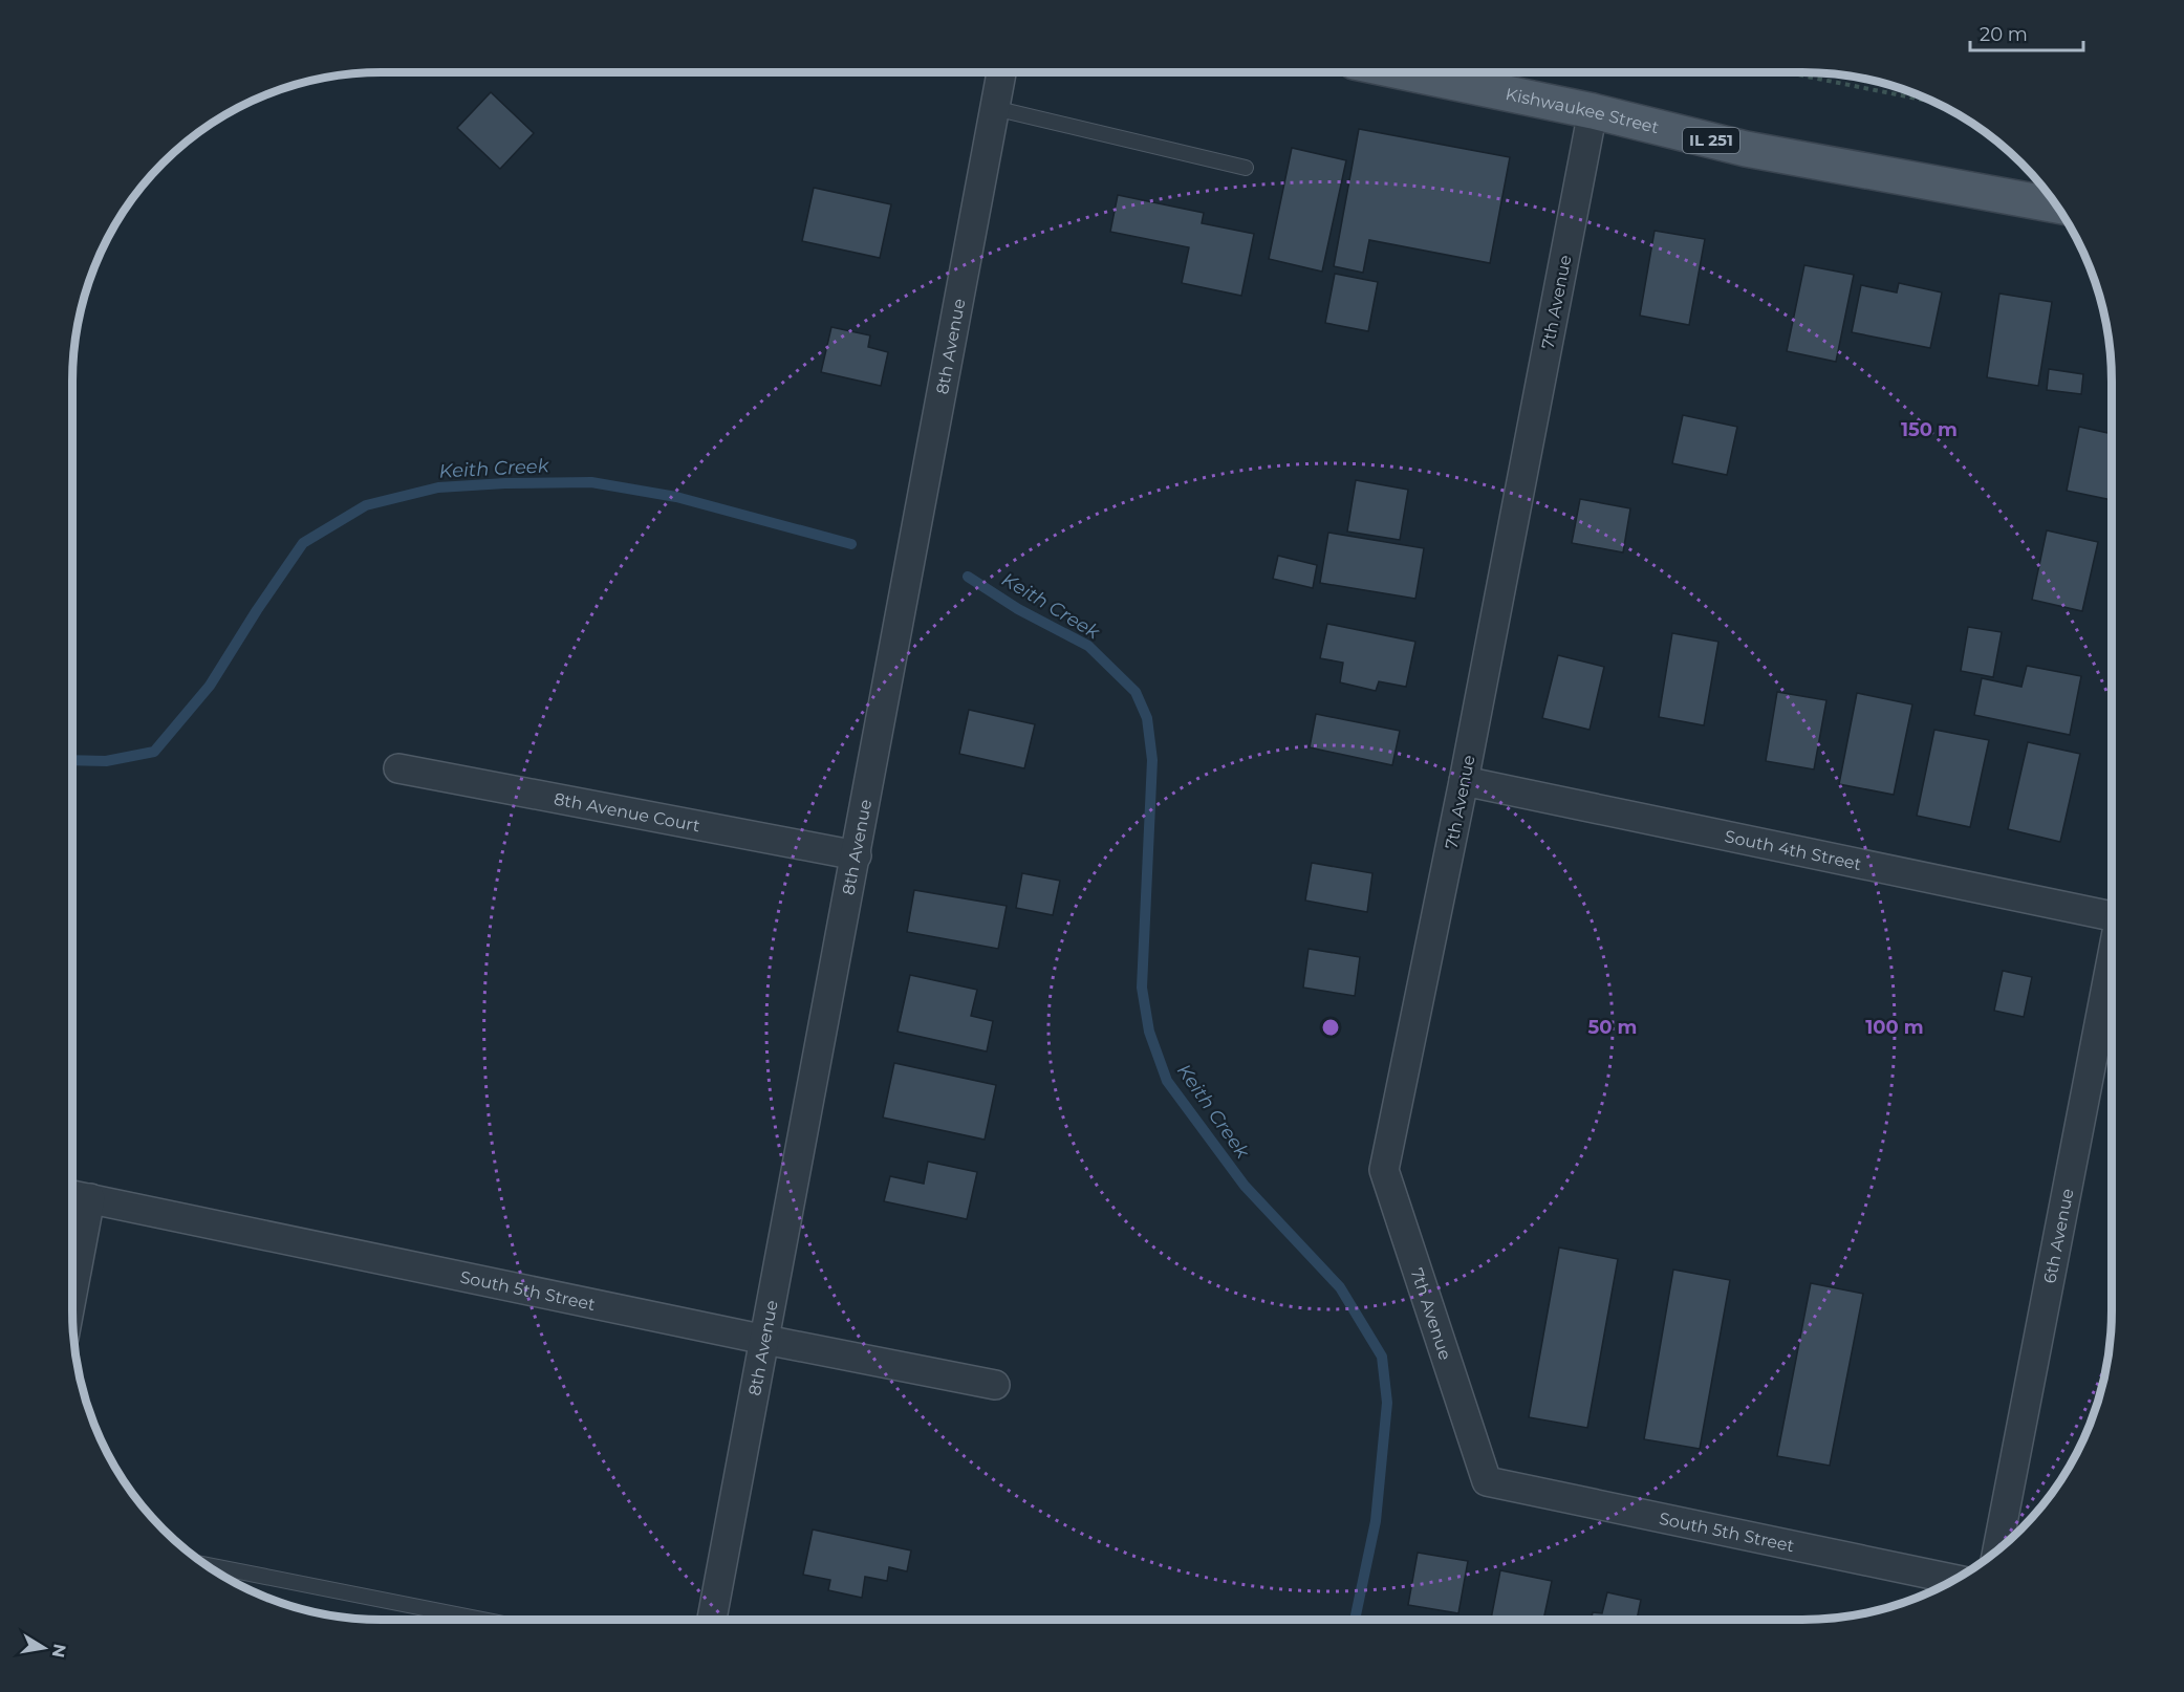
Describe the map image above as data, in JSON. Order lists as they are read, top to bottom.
{
  "streets": {
    "main road": ["Kishwaukee Street", "IL 251"],
    "street": [
      "7th Avenue",
      "8th Avenue",
      "8th Avenue Court",
      "South 4th Street",
      "6th Avenue",
      "South 5th Street"
    ]
  },
  "crossings": [
    ["Kishwaukee Street", "7th Avenue"],
    ["7th Avenue", "South 4th Street"],
    ["7th Avenue", "South 5th Street"],
    ["8th Avenue", "8th Avenue Court"],
    ["8th Avenue", "South 5th Street"]
  ],
  "water": ["Keith Creek"],
  "scale_bar": "20 m",
  "north": "right",
  "rings": ["150 m", "50 m", "100 m"]
}
